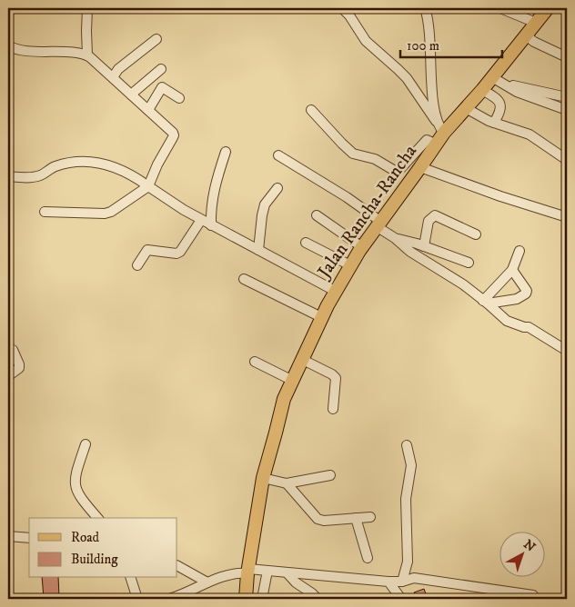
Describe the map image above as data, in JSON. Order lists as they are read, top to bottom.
{
  "streets": {
    "main road": ["Jalan Rancha-Rancha"]
  },
  "legend": ["Road", "Building"],
  "scale_bar": "100 m",
  "north": "top right"
}
